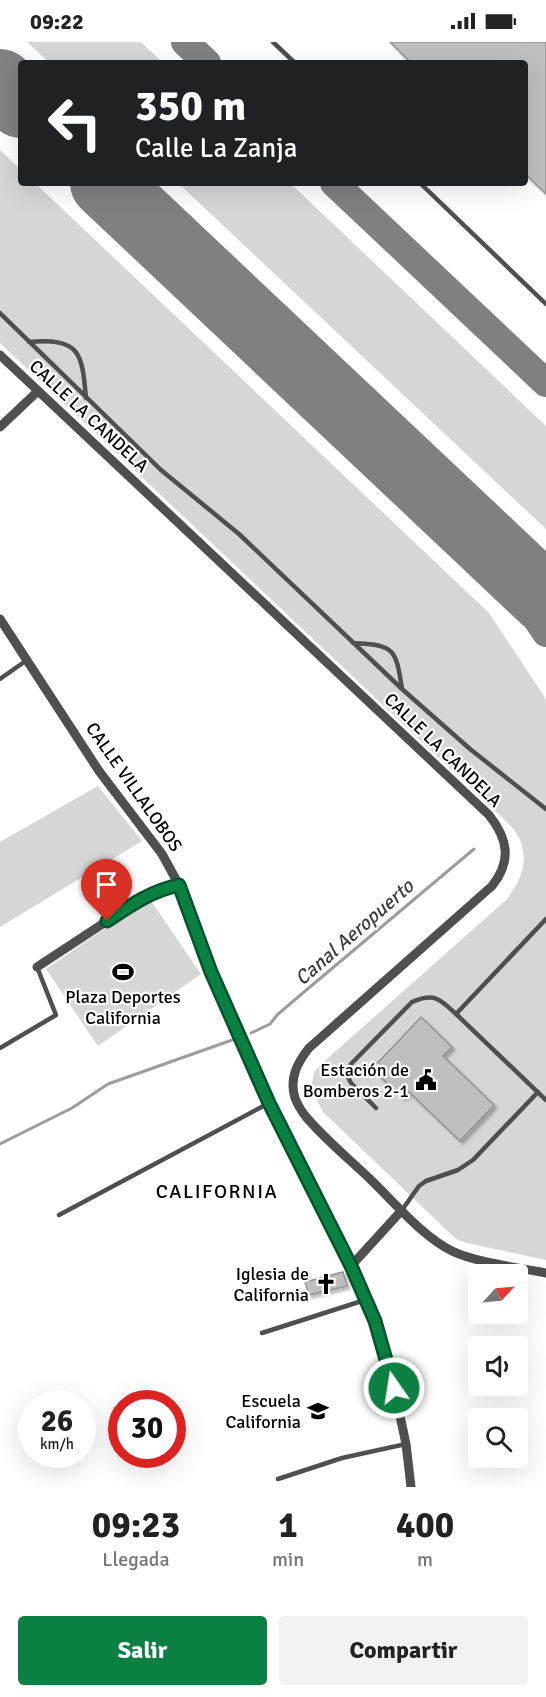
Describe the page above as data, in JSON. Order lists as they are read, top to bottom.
{
  "streets": {
    "street": ["CALLE LA CANDELA", "CALLE VILLALOBOS"]
  },
  "districts": ["CALIFORNIA"],
  "water": ["Canal Aeropuerto"],
  "places": {
    "sports": ["Plaza Deportes California"],
    "public building": ["Estación de Bomberos 2-1"],
    "church": ["Iglesia de California"],
    "school or university": ["Escuela California"]
  },
  "north": "top right",
  "page": {
    "status": "09:22",
    "turn": ["350 m", "Calle La Zanja"],
    "speed": "26 km/h",
    "limit": "30",
    "eta": [
      "09:23",
      "Llegada",
      "1",
      "min",
      "400",
      "m"
    ],
    "buttons": ["Salir", "Compartir"]
  }
}
